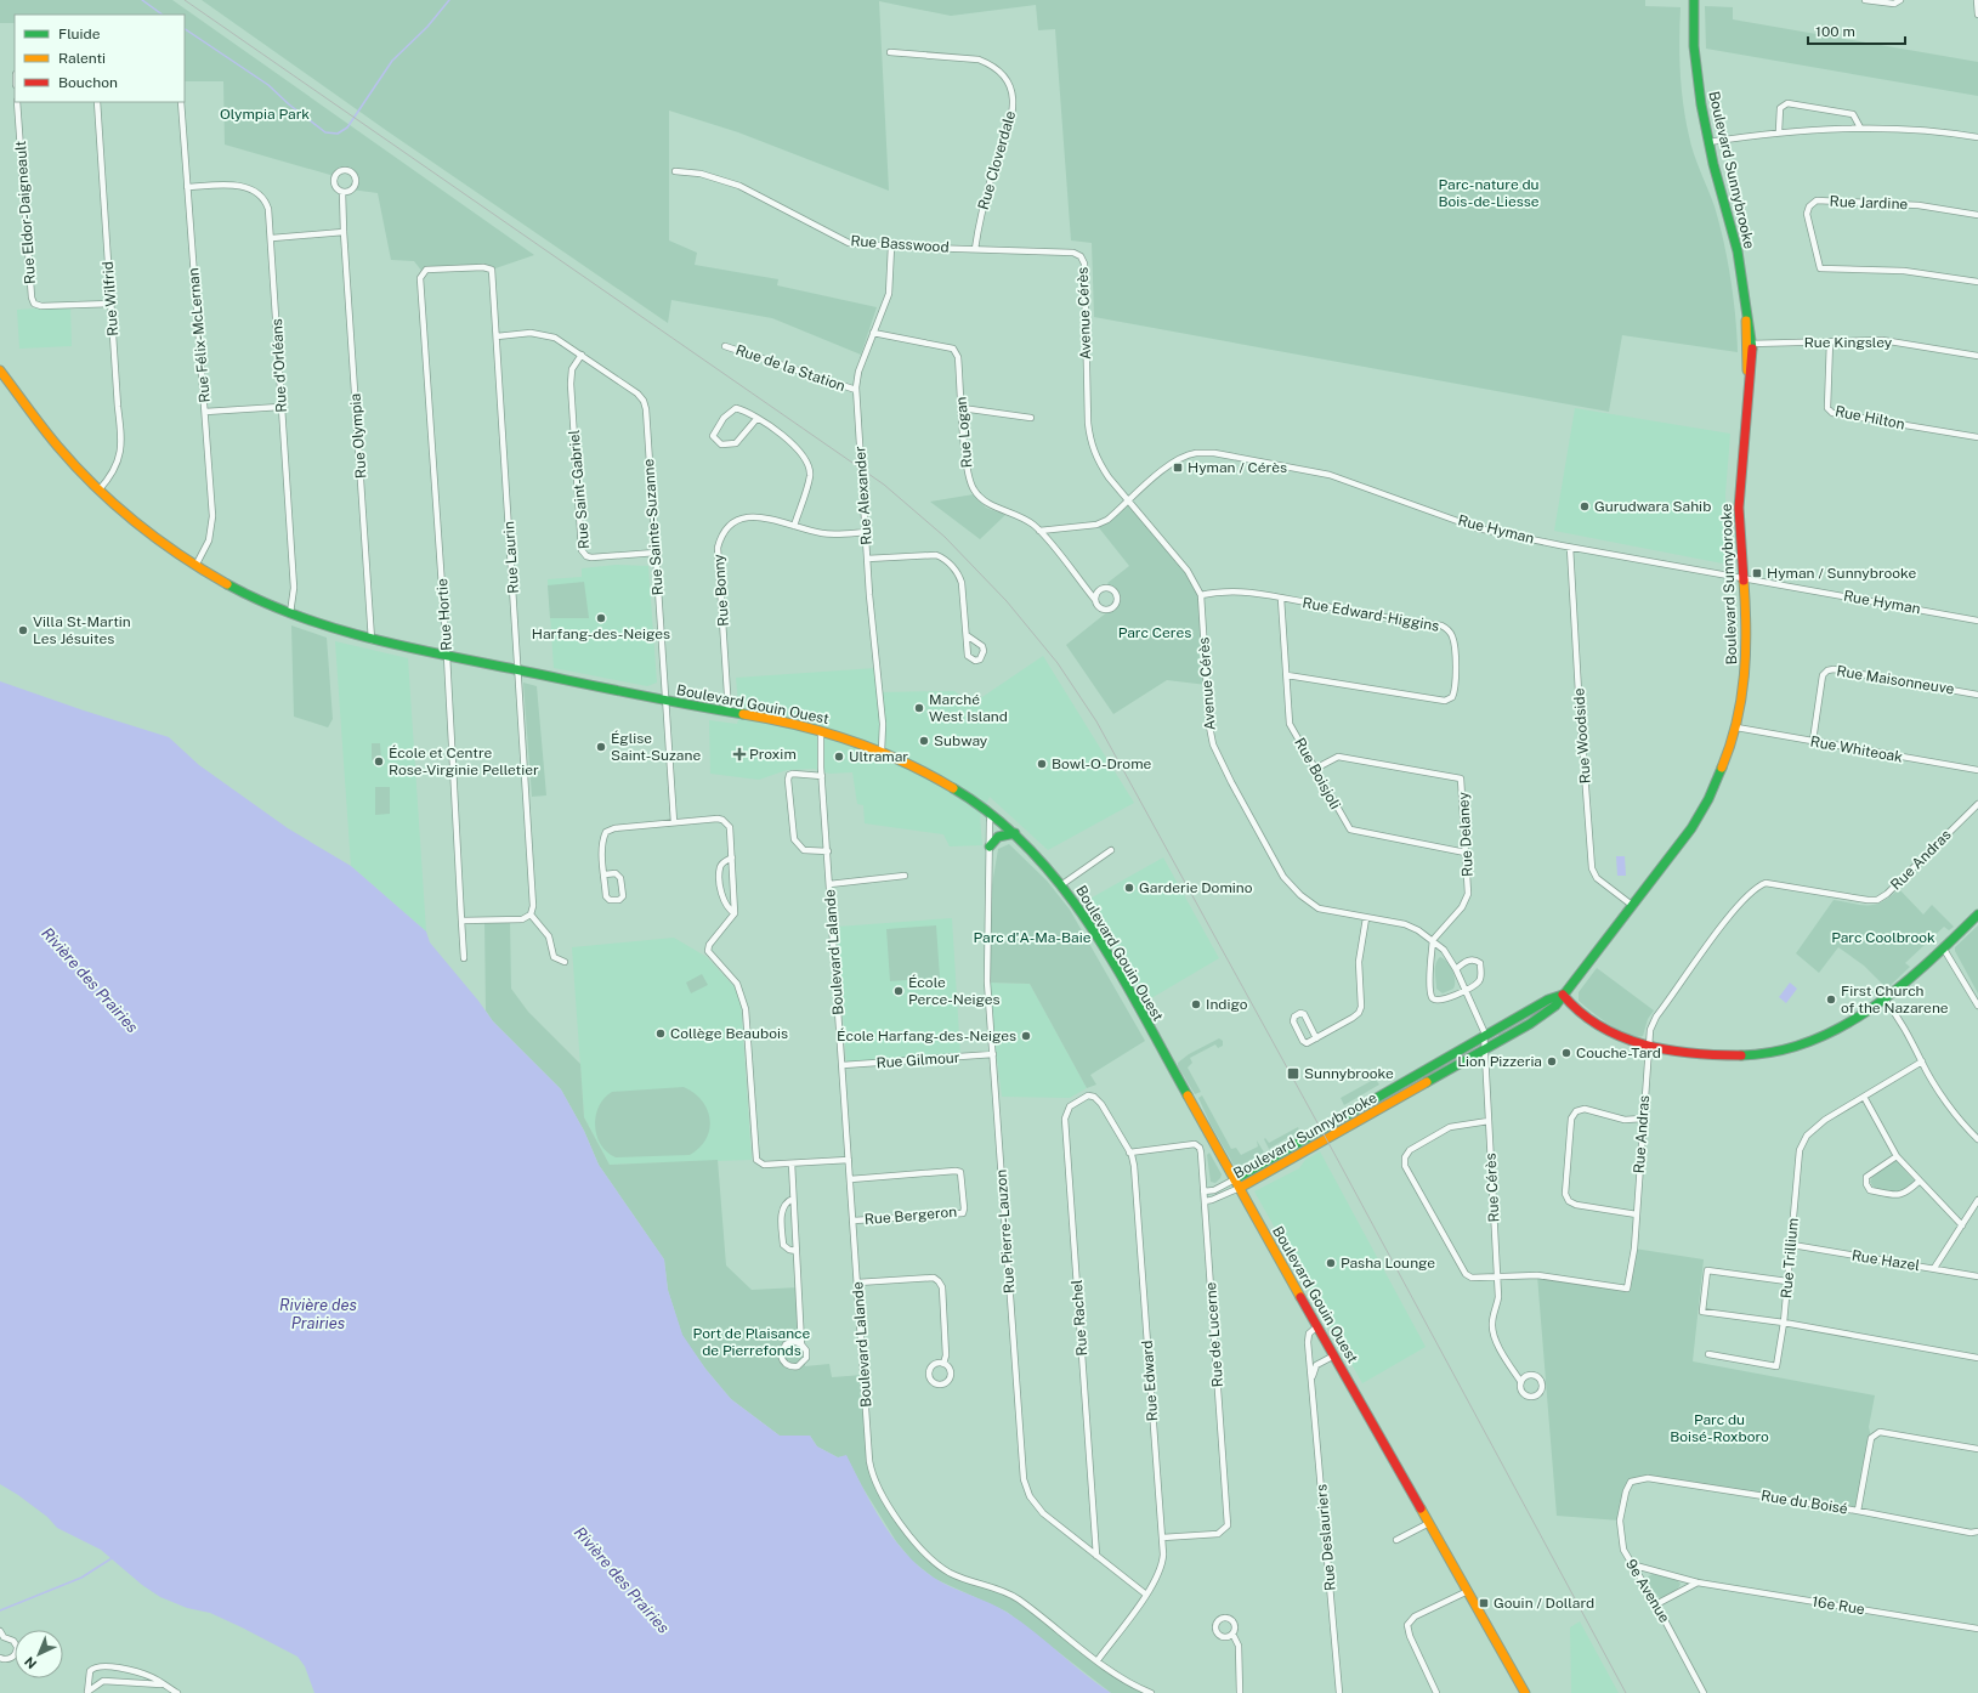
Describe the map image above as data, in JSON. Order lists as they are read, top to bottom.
{
  "streets": {
    "street": [
      "Rue Cloverdale",
      "Boulevard Sunnybrooke",
      "Rue Jardine",
      "Rue Eldor-Daigneault",
      "Rue Basswood",
      "Rue Wilfrid",
      "Avenue Cérès",
      "Rue Félix-McLernan",
      "Rue Kingsley",
      "Rue d'Orléans",
      "Rue de la Station",
      "Rue Hilton",
      "Rue Logan",
      "Rue Olympia",
      "Rue Saint-Gabriel",
      "Rue Alexander",
      "Rue Sainte-Suzanne",
      "Rue Hyman",
      "Rue Laurin",
      "Rue Bonny",
      "Rue Hortie",
      "Rue Edward-Higgins",
      "Rue Maisonneuve",
      "Boulevard Gouin Ouest",
      "Rue Woodside",
      "Rue Whiteoak",
      "Rue Boisjoli",
      "Rue Delaney",
      "Rue Andras",
      "Boulevard Lalande",
      "Rue Gilmour",
      "Rue Cérès",
      "Rue Bergeron",
      "Rue Pierre-Lauzon",
      "Rue Trillium",
      "Rue Hazel",
      "Rue Rachel",
      "Rue de Lucerne",
      "Rue Edward",
      "Rue du Boisé",
      "Rue Deslauriers",
      "9e Avenue",
      "16e Rue"
    ]
  },
  "crossings": [
    ["Rue Cloverdale", "Rue Basswood"],
    ["Boulevard Sunnybrooke", "Rue Kingsley"],
    ["Boulevard Sunnybrooke", "Rue Hyman"],
    ["Boulevard Sunnybrooke", "Boulevard Gouin Ouest"],
    ["Boulevard Sunnybrooke", "Rue Woodside"],
    ["Boulevard Sunnybrooke", "Rue Whiteoak"],
    ["Boulevard Sunnybrooke", "Rue Cérès"],
    ["Boulevard Sunnybrooke", "Rue de Lucerne"],
    ["Rue Eldor-Daigneault", "Rue Wilfrid"],
    ["Rue Basswood", "Avenue Cérès"],
    ["Rue Basswood", "Rue Alexander"],
    ["Rue Wilfrid", "Boulevard Gouin Ouest"],
    ["Avenue Cérès", "Rue Hyman"],
    ["Avenue Cérès", "Rue Edward-Higgins"],
    ["Avenue Cérès", "Rue Delaney"],
    ["Avenue Cérès", "Rue Cérès"],
    ["Rue Félix-McLernan", "Rue d'Orléans"],
    ["Rue Félix-McLernan", "Boulevard Gouin Ouest"],
    ["Rue Kingsley", "Rue Hilton"],
    ["Rue d'Orléans", "Boulevard Gouin Ouest"],
    ["Rue de la Station", "Rue Alexander"],
    ["Rue Logan", "Rue Alexander"],
    ["Rue Logan", "Rue Hyman"],
    ["Rue Olympia", "Boulevard Gouin Ouest"],
    ["Rue Saint-Gabriel", "Rue Sainte-Suzanne"],
    ["Rue Alexander", "Rue Bonny"],
    ["Rue Alexander", "Boulevard Gouin Ouest"],
    ["Rue Sainte-Suzanne", "Rue Laurin"],
    ["Rue Sainte-Suzanne", "Boulevard Gouin Ouest"],
    ["Rue Hyman", "Rue Woodside"],
    ["Rue Laurin", "Rue Hortie"],
    ["Rue Laurin", "Boulevard Gouin Ouest"],
    ["Rue Bonny", "Boulevard Gouin Ouest"],
    ["Rue Hortie", "Boulevard Gouin Ouest"],
    ["Rue Edward-Higgins", "Rue Boisjoli"],
    ["Rue Maisonneuve", "Rue Whiteoak"],
    ["Boulevard Gouin Ouest", "Boulevard Lalande"],
    ["Boulevard Gouin Ouest", "Rue Pierre-Lauzon"],
    ["Boulevard Gouin Ouest", "Rue Deslauriers"],
    ["Rue Boisjoli", "Rue Delaney"],
    ["Rue Delaney", "Rue Cérès"],
    ["Rue Andras", "Rue Cérès"],
    ["Boulevard Lalande", "Rue Gilmour"],
    ["Boulevard Lalande", "Rue Bergeron"],
    ["Boulevard Lalande", "Rue Edward"],
    ["Rue Gilmour", "Rue Pierre-Lauzon"],
    ["Rue Pierre-Lauzon", "Rue Rachel"],
    ["Rue Pierre-Lauzon", "Rue Edward"],
    ["Rue Trillium", "Rue Hazel"],
    ["Rue Rachel", "Rue Edward"],
    ["Rue de Lucerne", "Rue Edward"],
    ["Rue du Boisé", "9e Avenue"],
    ["9e Avenue", "16e Rue"]
  ],
  "water": ["Rivière des Prairies"],
  "parks": [
    "Olympia Park",
    "Parc-nature du Bois-de-Liesse",
    "Parc Ceres",
    "Parc d'A-Ma-Baie",
    "Parc Coolbrook",
    "Port de Plaisance de Pierrefonds",
    "Parc du Boisé-Roxboro"
  ],
  "places": {
    "transit": [
      "Hyman / Cérès",
      "Hyman / Sunnybrooke",
      "Sunnybrooke",
      "Gouin / Dollard"
    ],
    "other": [
      "Gurudwara Sahib",
      "Harfang-des-Neiges",
      "Villa St-Martin Les Jésuites",
      "Marché West Island",
      "Subway",
      "Église Saint-Suzane",
      "Ultramar",
      "École et Centre Rose-Virginie Pelletier",
      "Bowl-O-Drome",
      "Garderie Domino",
      "École Perce-Neiges",
      "First Church of the Nazarene",
      "Indigo",
      "Collège Beaubois",
      "École Harfang-des-Neiges",
      "Couche-Tard",
      "Lion Pizzeria",
      "Pasha Lounge"
    ],
    "health": ["Proxim"]
  },
  "legend": ["Fluide", "Ralenti", "Bouchon"],
  "scale_bar": "100 m",
  "north": "bottom left"
}
